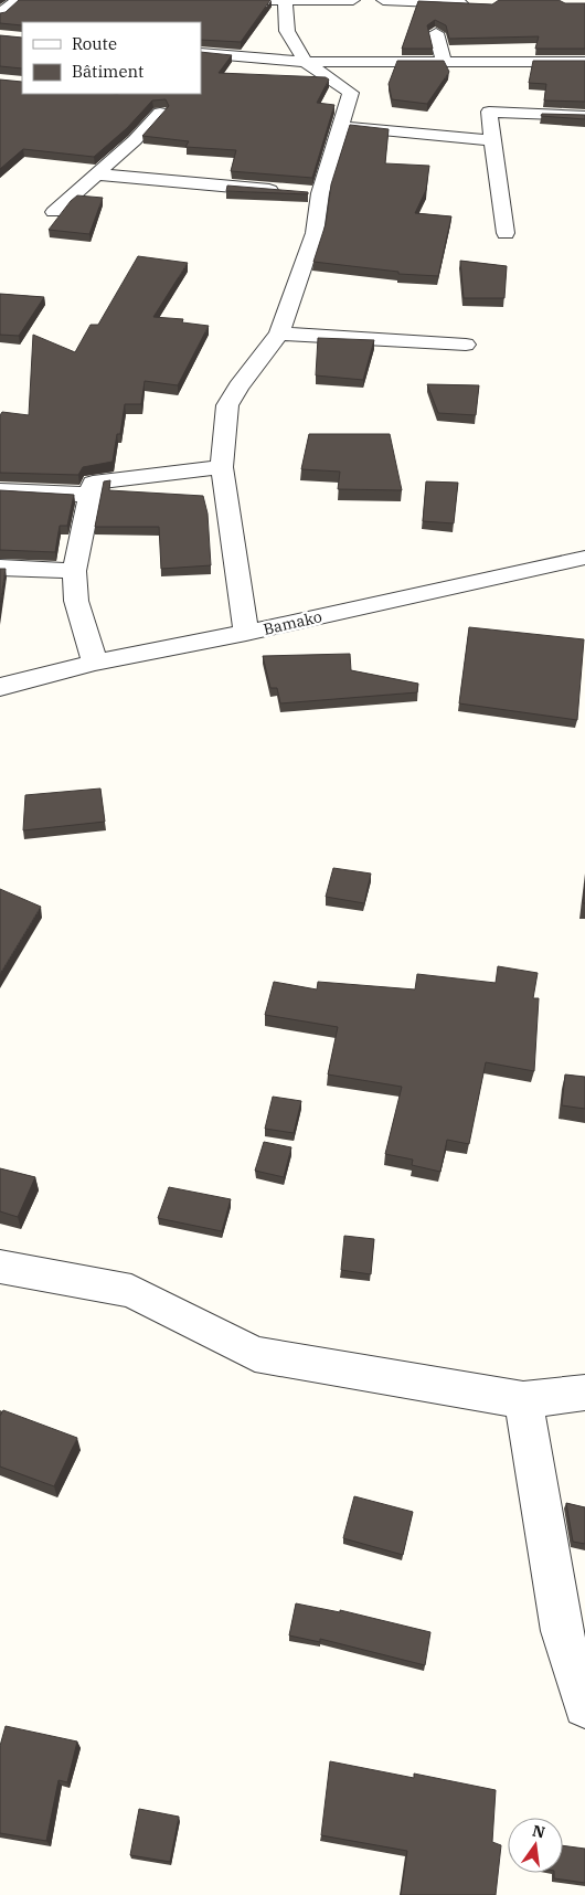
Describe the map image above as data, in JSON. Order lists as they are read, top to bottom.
{
  "streets": {
    "street": ["Bamako"]
  },
  "legend": ["Route", "Bâtiment"],
  "north": "top"
}
